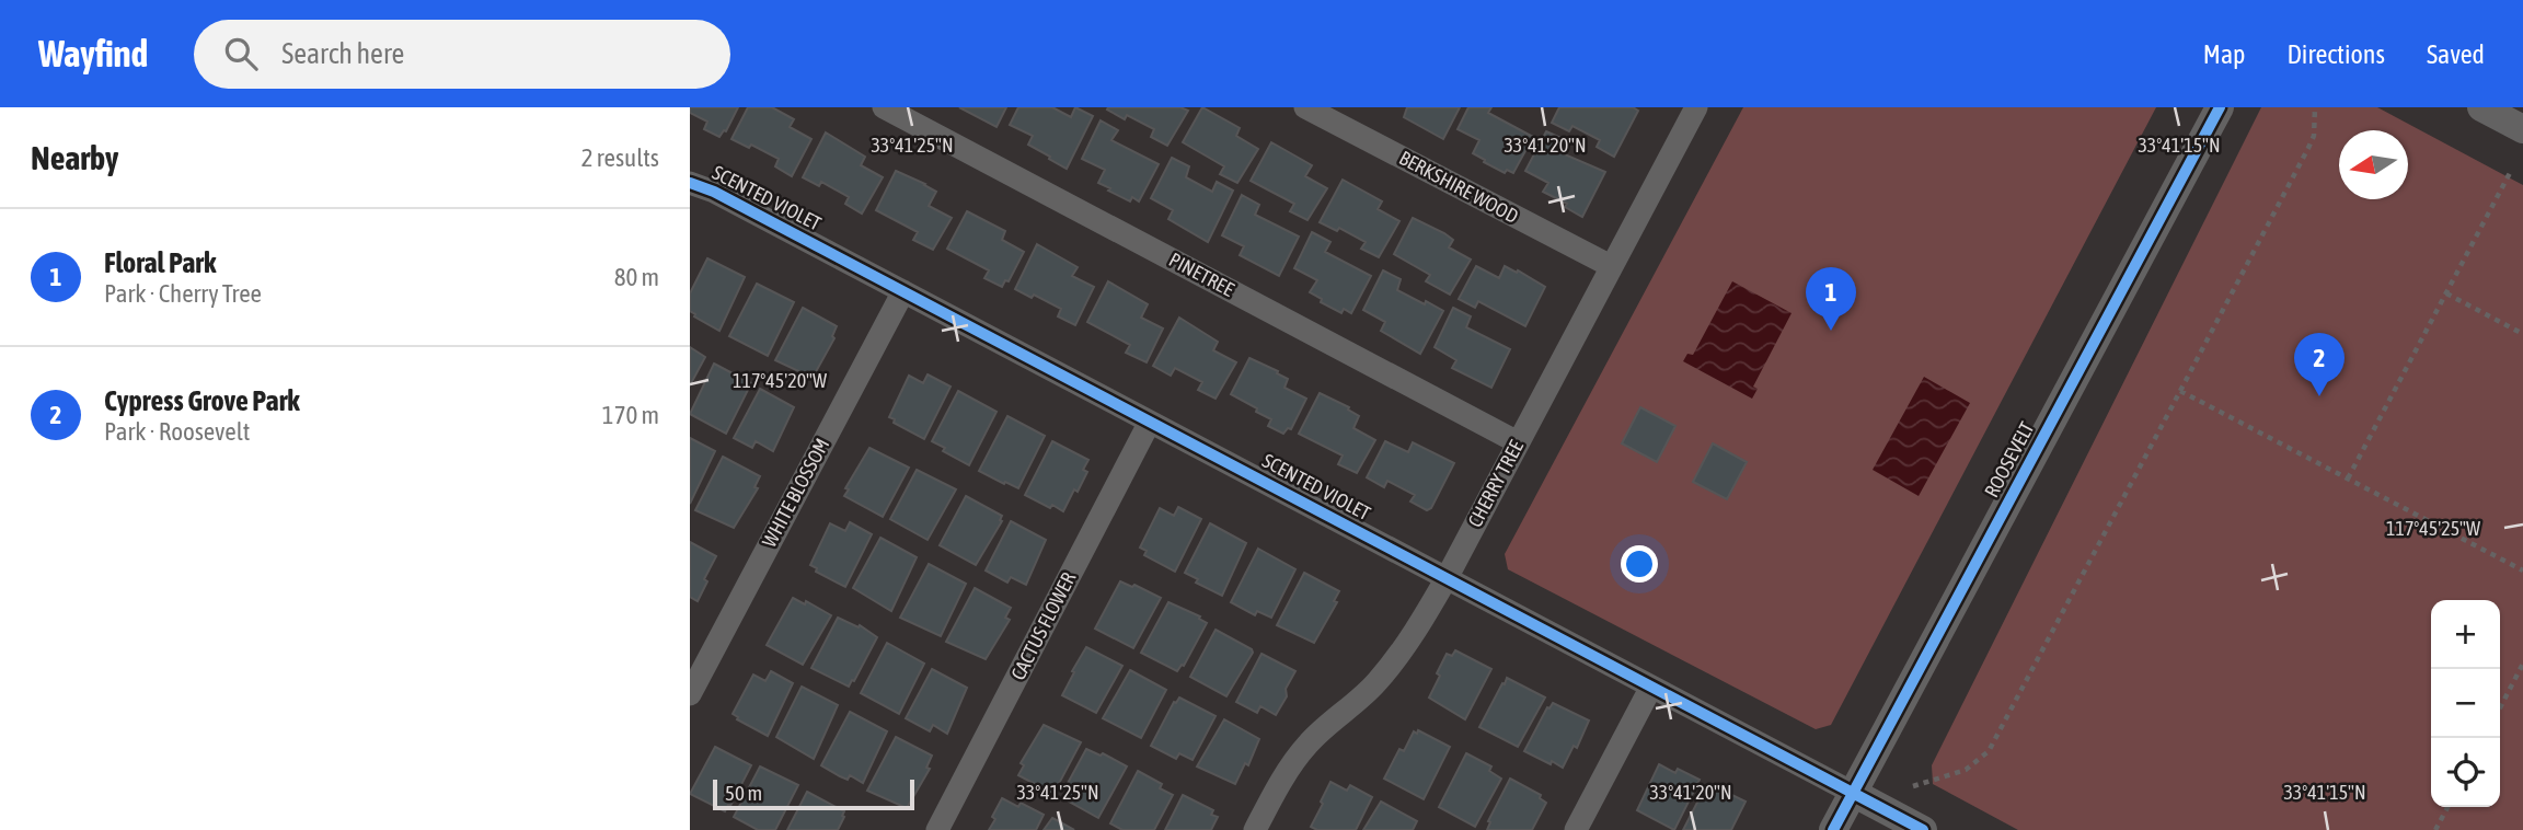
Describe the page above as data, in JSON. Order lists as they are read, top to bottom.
{
  "streets": {
    "street": [
      "BERKSHIRE WOOD",
      "SCENTED VIOLET",
      "PINETREE",
      "ROOSEVELT",
      "CHERRY TREE",
      "WHITE BLOSSOM",
      "CACTUS FLOWER"
    ]
  },
  "crossings": [
    ["BERKSHIRE WOOD", "CHERRY TREE"],
    ["SCENTED VIOLET", "ROOSEVELT"],
    ["SCENTED VIOLET", "CHERRY TREE"],
    ["SCENTED VIOLET", "WHITE BLOSSOM"],
    ["SCENTED VIOLET", "CACTUS FLOWER"],
    ["PINETREE", "CHERRY TREE"]
  ],
  "scale_bar": "50 m",
  "north": "left",
  "page": {
    "header": "Wayfind",
    "search": "Search here",
    "nav": ["Map", "Directions", "Saved"],
    "heading": ["Nearby", "2 results"],
    "list": [
      {
        "mark": "1",
        "name": "Floral Park",
        "note": "Park · Cherry Tree",
        "value": "80 m"
      },
      {
        "mark": "2",
        "name": "Cypress Grove Park",
        "note": "Park · Roosevelt",
        "value": "170 m"
      }
    ],
    "pins": ["1", "2"],
    "map_buttons": ["+", "−"],
    "scale": "50 m"
  },
  "coordinates": [
    "33°41'25\"N",
    "33°41'20\"N",
    "33°41'15\"N",
    "117°45'20\"W",
    "117°45'25\"W"
  ]
}
